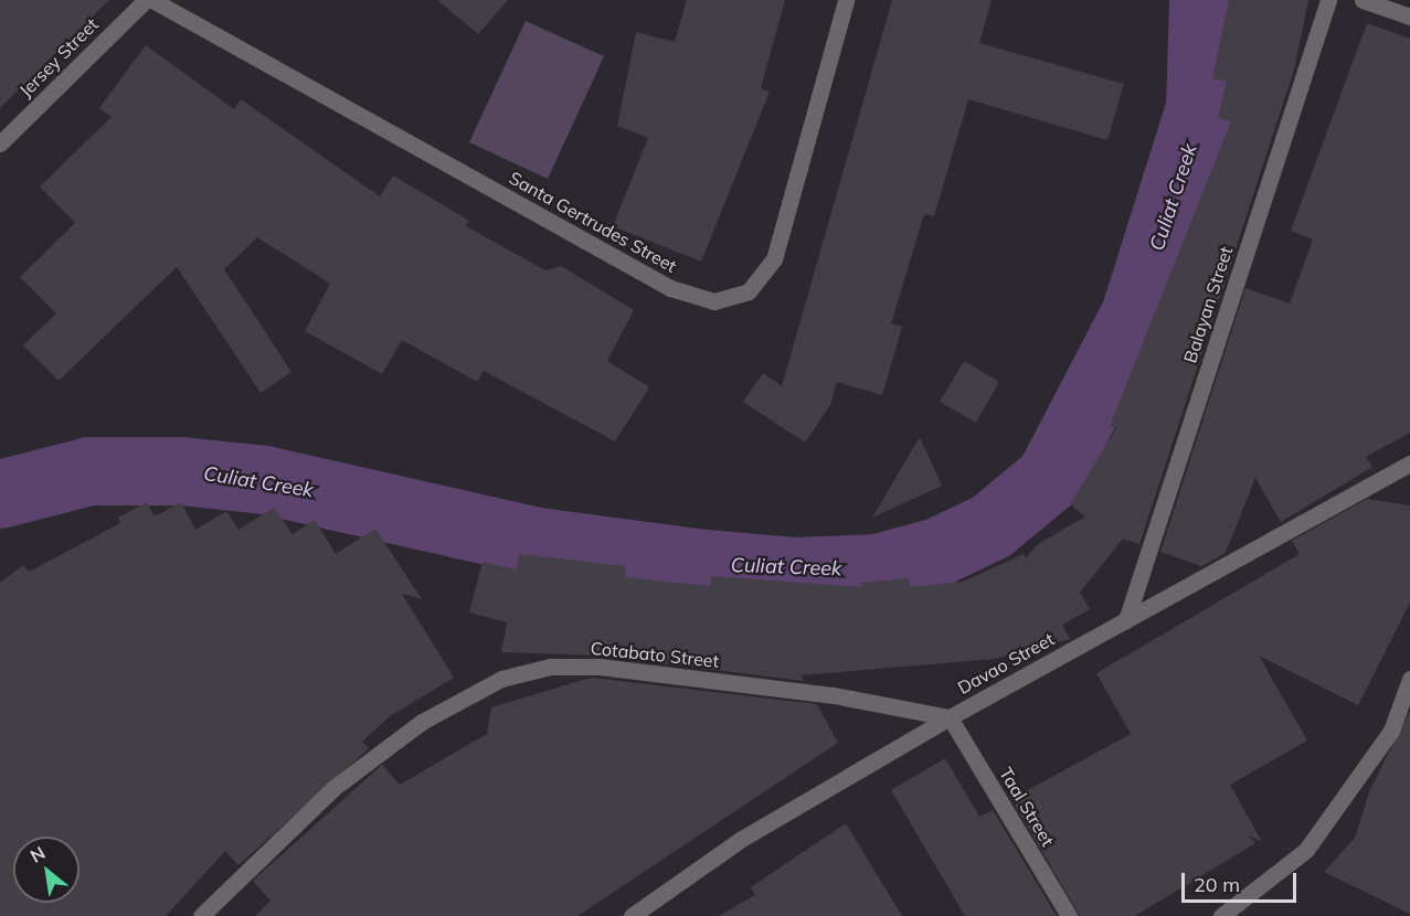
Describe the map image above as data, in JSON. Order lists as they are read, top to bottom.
{
  "streets": {
    "street": [
      "Jersey Street",
      "Santa Gertrudes Street",
      "Balayan Street",
      "Cotabato Street",
      "Davao Street",
      "Taal Street"
    ]
  },
  "crossings": [
    ["Balayan Street", "Davao Street"],
    ["Cotabato Street", "Davao Street"],
    ["Cotabato Street", "Taal Street"],
    ["Davao Street", "Taal Street"]
  ],
  "water": ["Culiat Creek"],
  "scale_bar": "20 m",
  "north": "top left"
}
